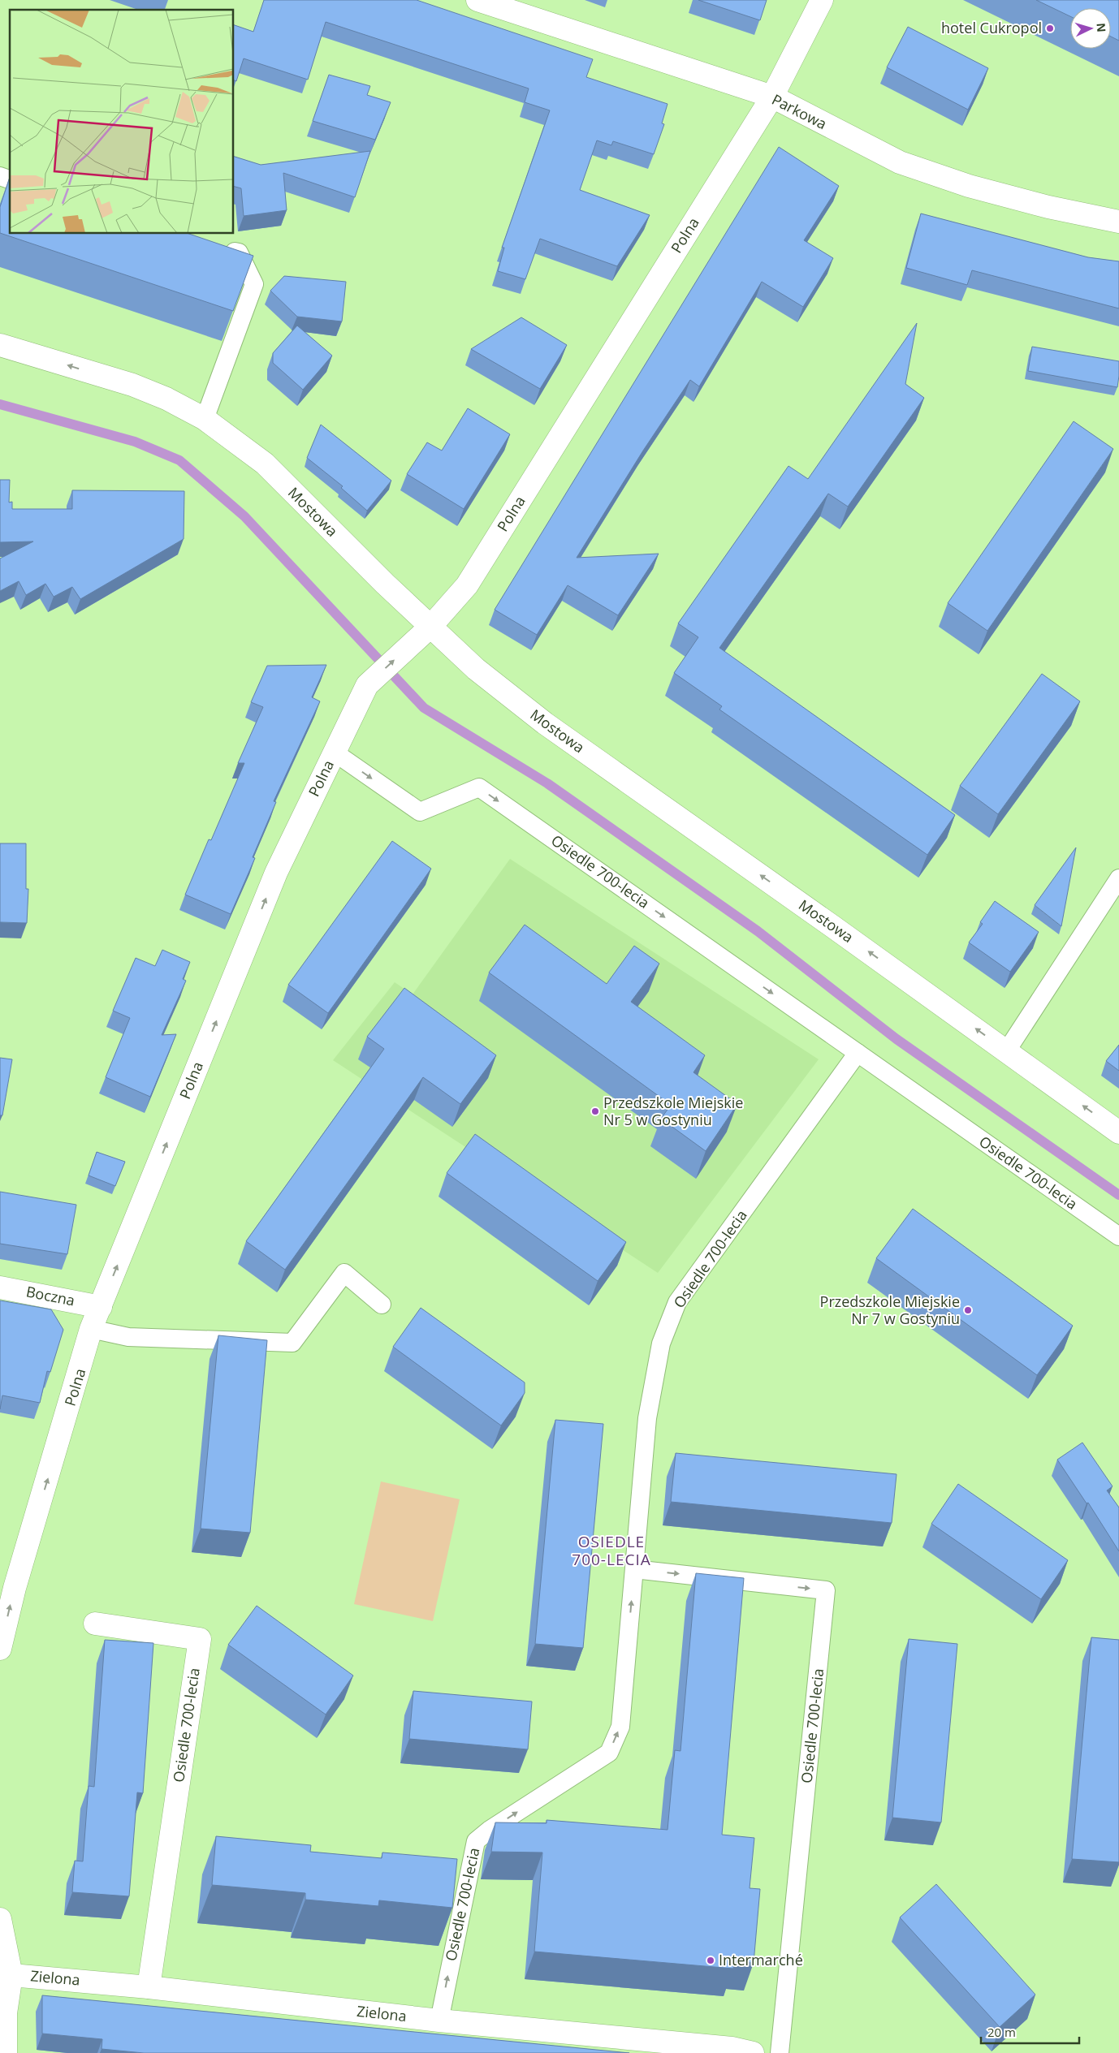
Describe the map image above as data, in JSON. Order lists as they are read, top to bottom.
{
  "streets": {
    "street": [
      "Parkowa",
      "Polna",
      "Mostowa",
      "Osiedle 700-lecia",
      "Boczna",
      "Zielona"
    ]
  },
  "crossings": [
    ["Parkowa", "Polna"],
    ["Polna", "Mostowa"],
    ["Polna", "Osiedle 700-lecia"],
    ["Polna", "Boczna"],
    ["Osiedle 700-lecia", "Zielona"]
  ],
  "one_way": ["Polna", "Mostowa"],
  "districts": ["OSIEDLE 700-LECIA"],
  "places": [
    "hotel Cukropol",
    "Przedszkole Miejskie Nr 5 w Gostyniu",
    "Przedszkole Miejskie Nr 7 w Gostyniu",
    "Intermarché"
  ],
  "scale_bar": "20 m",
  "north": "right"
}
